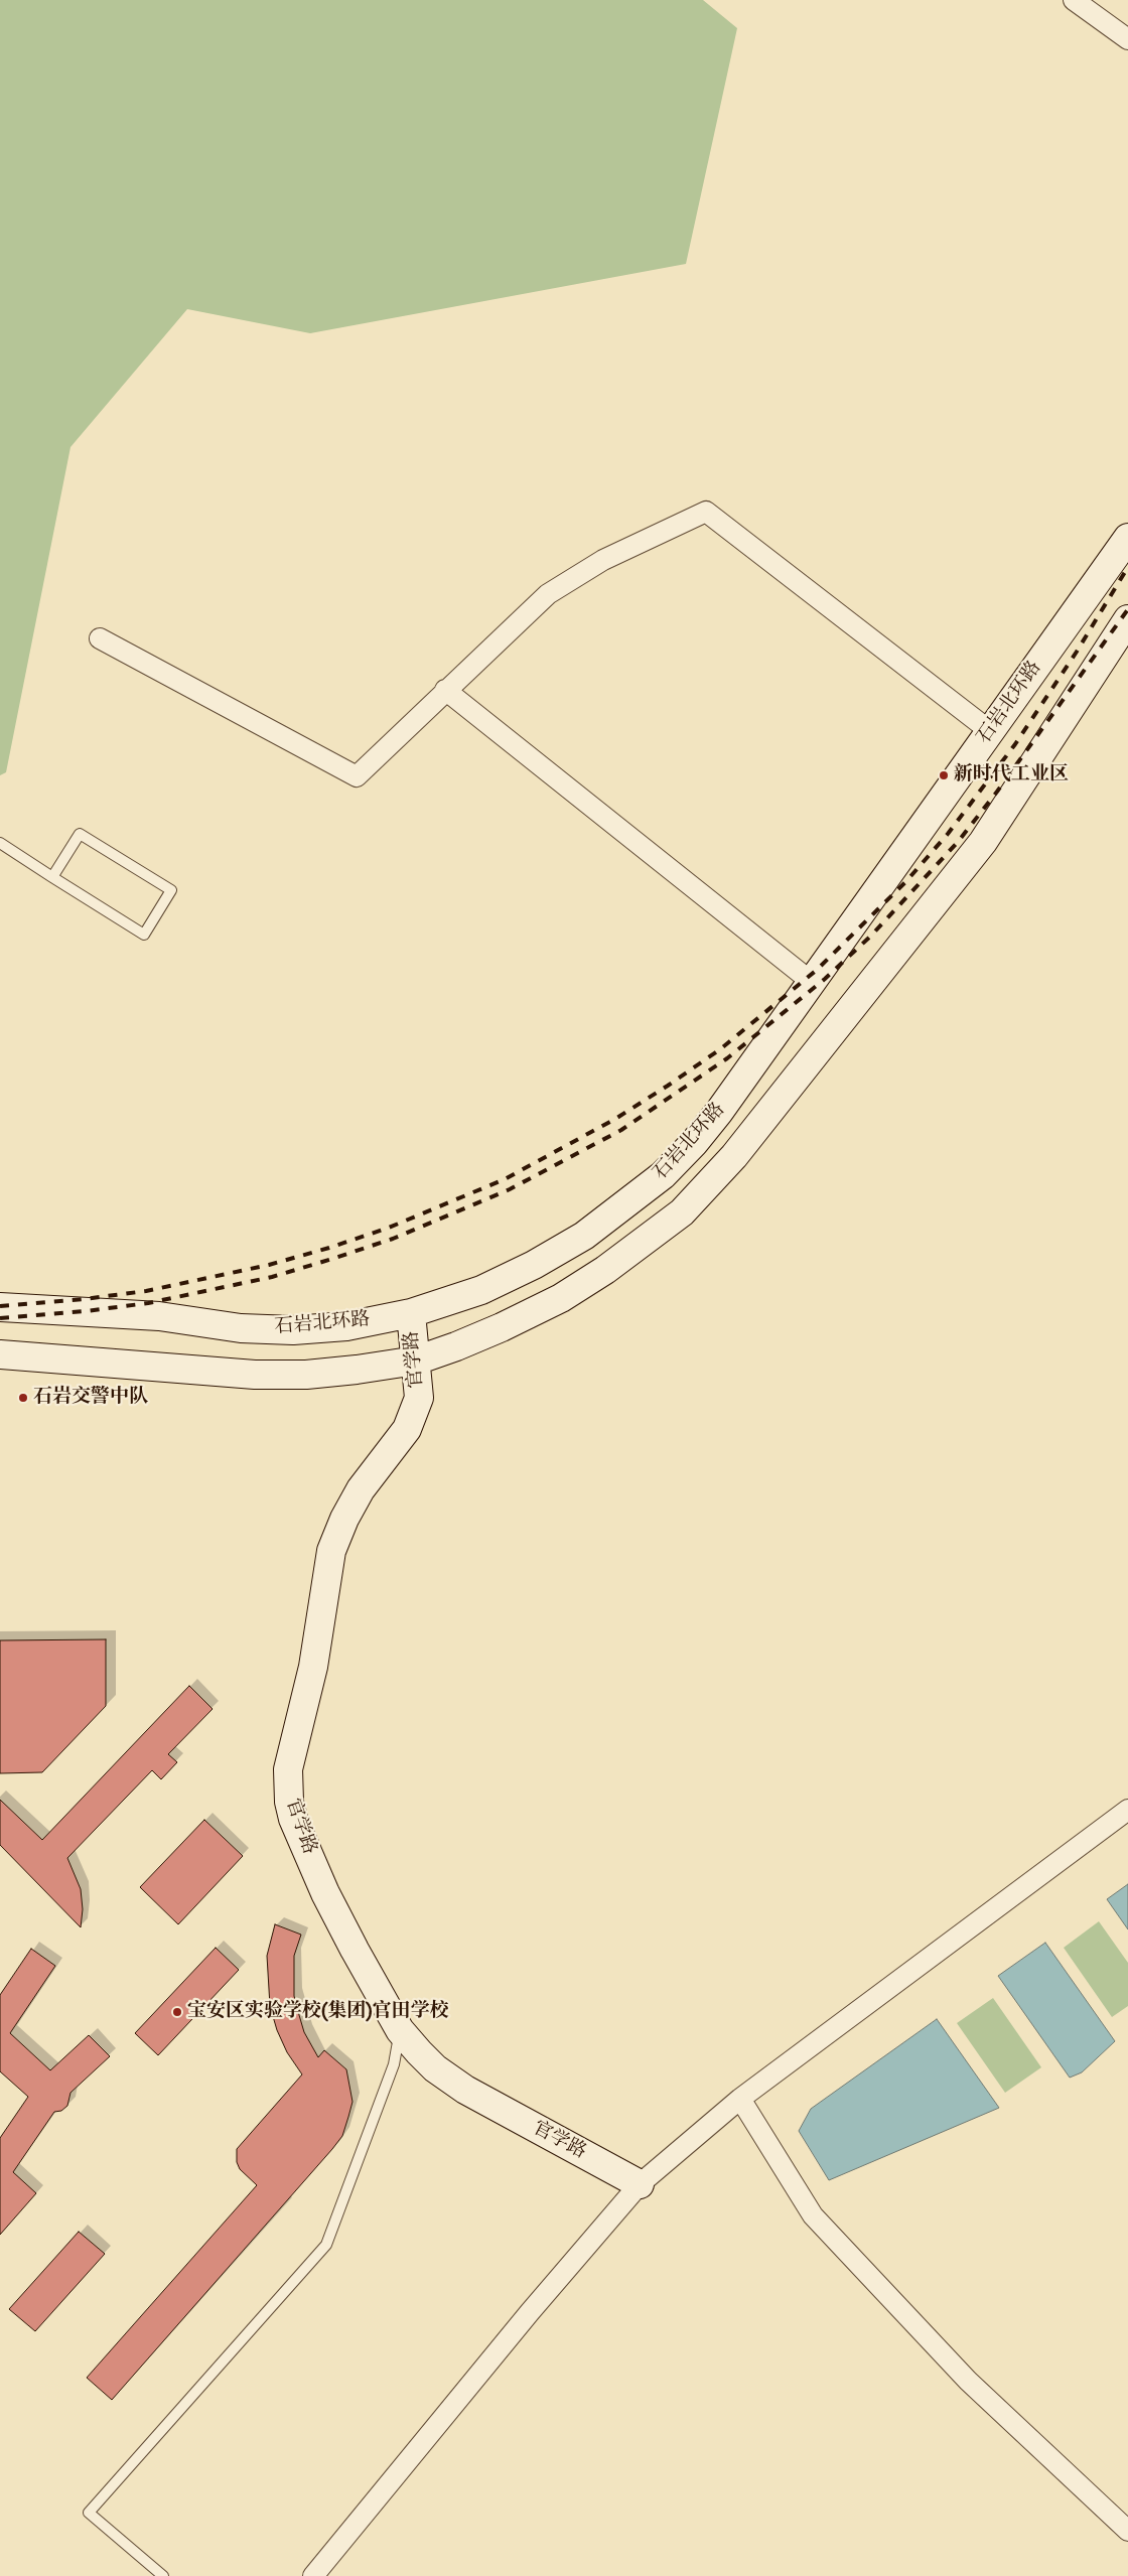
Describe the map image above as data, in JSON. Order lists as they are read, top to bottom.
{
  "streets": {
    "main road": ["石岩北环路", "官学路"]
  },
  "crossings": [
    ["石岩北环路", "官学路"]
  ],
  "places": ["新时代工业区", "石岩交警中队", "宝安区实验学校(集团)官田学校"]
}
